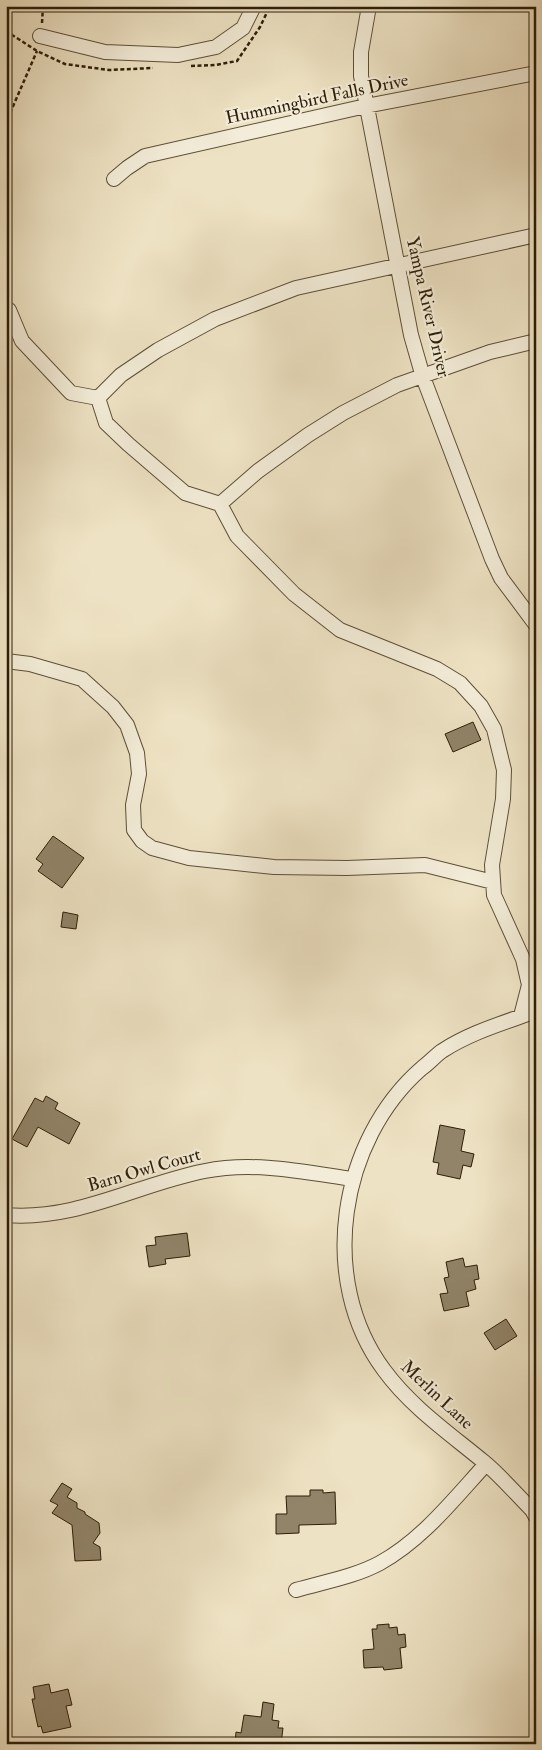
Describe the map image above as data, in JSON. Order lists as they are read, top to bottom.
{
  "streets": {
    "street": [
      "Hummingbird Falls Drive",
      "Yampa River Driver",
      "Barn Owl Court",
      "Merlin Lane"
    ]
  },
  "crossings": [
    ["Hummingbird Falls Drive", "Yampa River Driver"],
    ["Barn Owl Court", "Merlin Lane"]
  ]
}
